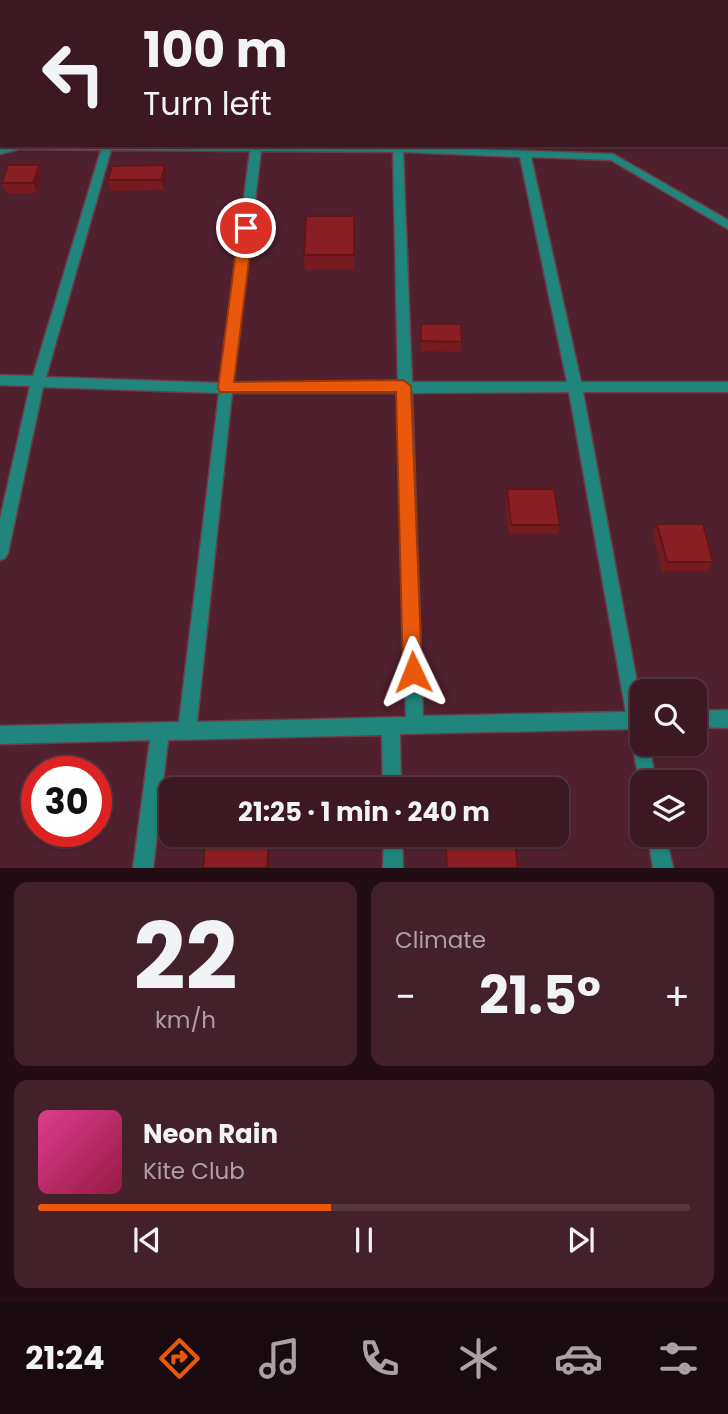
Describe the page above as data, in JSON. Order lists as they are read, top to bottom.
{
  "page": {
    "turn": ["100 m", "Turn left"],
    "limit": "30",
    "trip": "21:25 · 1 min · 240 m",
    "tile": [
      ["22", "km/h"],
      "Climate"
    ],
    "heat": ["−", "21.5°", "+"],
    "song": ["Neon Rain", "Kite Club"],
    "tabs": "21:24"
  }
}
